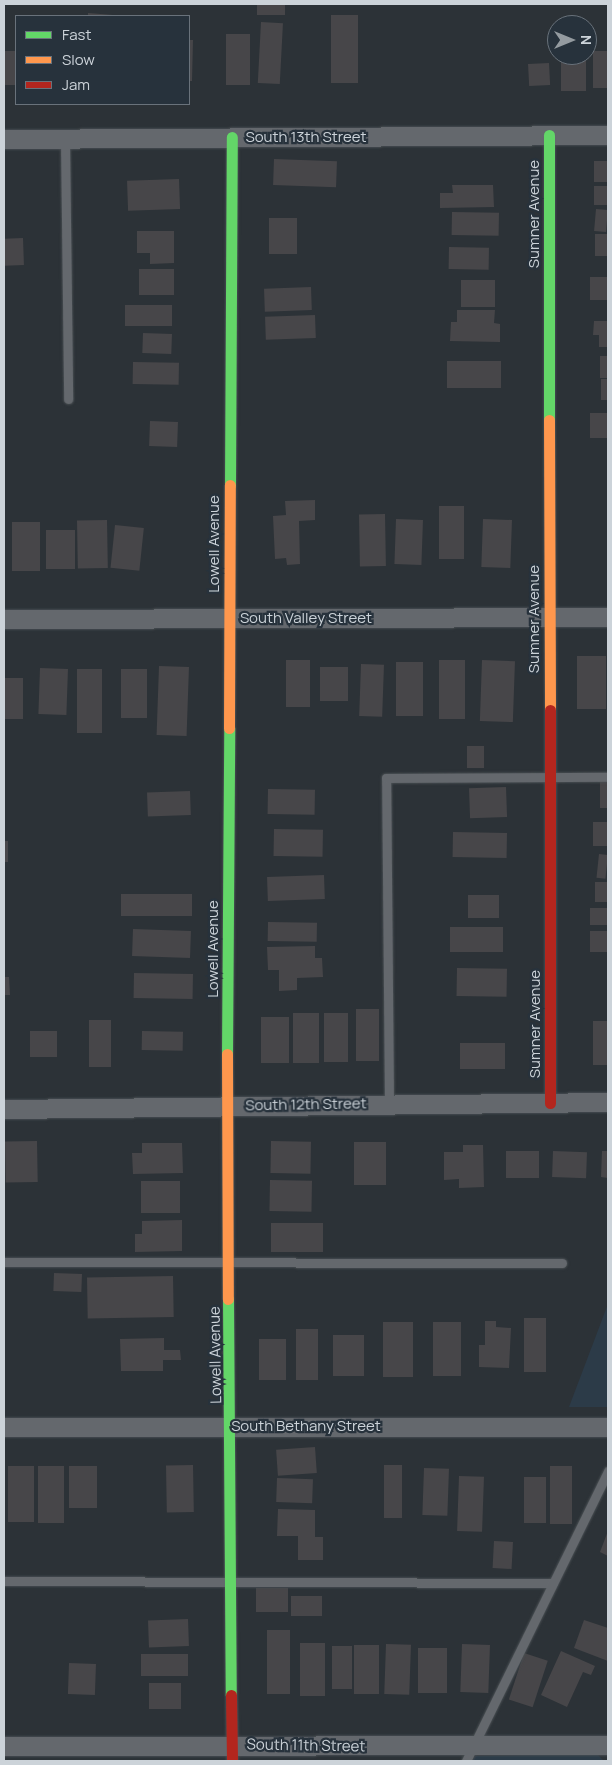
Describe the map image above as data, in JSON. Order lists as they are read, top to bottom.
{
  "streets": {
    "street": [
      "South 13th Street",
      "Sumner Avenue",
      "Lowell Avenue",
      "South Valley Street",
      "South 12th Street",
      "South Bethany Street",
      "South 11th Street"
    ]
  },
  "crossings": [
    ["South 13th Street", "Sumner Avenue"],
    ["South 13th Street", "Lowell Avenue"],
    ["Sumner Avenue", "South Valley Street"],
    ["Sumner Avenue", "South 12th Street"],
    ["Lowell Avenue", "South Valley Street"],
    ["Lowell Avenue", "South 12th Street"],
    ["Lowell Avenue", "South Bethany Street"],
    ["Lowell Avenue", "South 11th Street"]
  ],
  "legend": ["Fast", "Slow", "Jam"],
  "north": "right"
}
